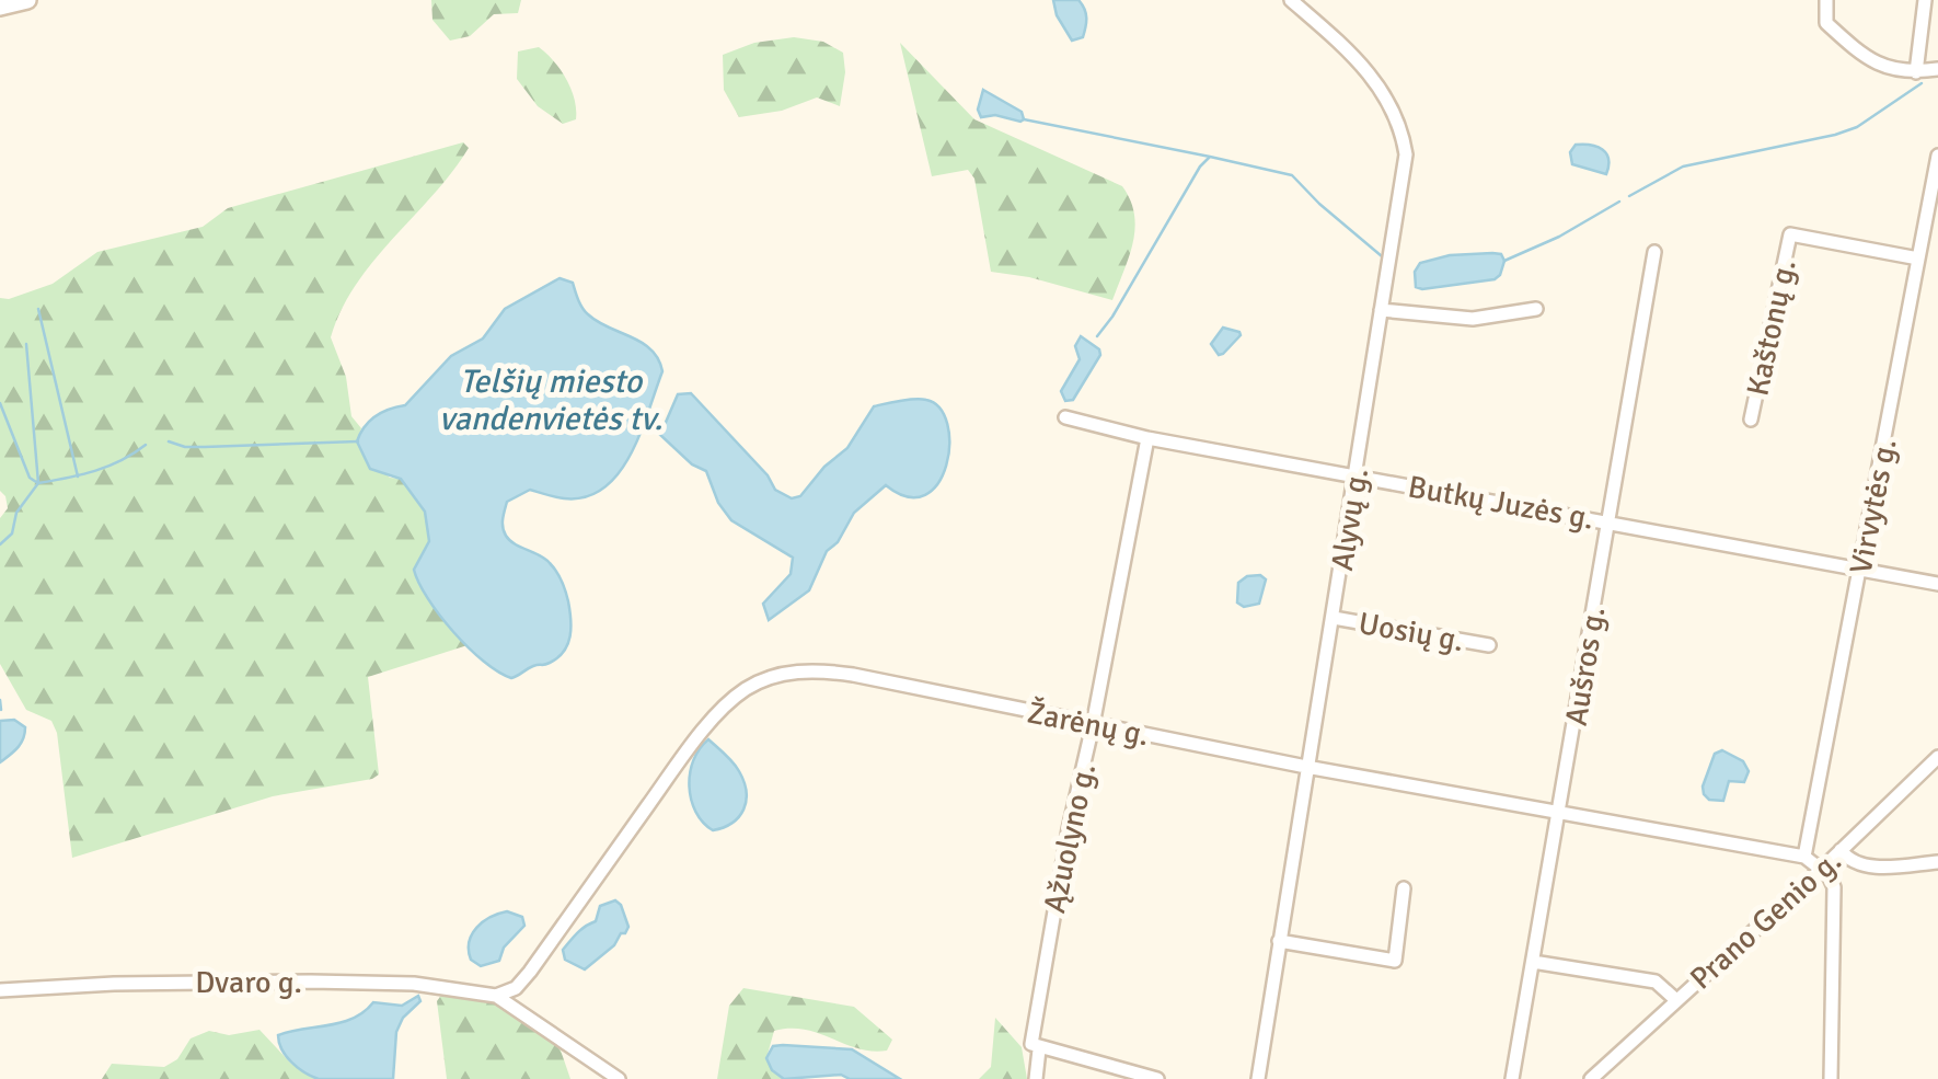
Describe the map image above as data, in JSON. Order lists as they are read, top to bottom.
{
  "streets": {
    "street": [
      "Kaštonų g.",
      "Butkų Juzės g.",
      "Virvytės g.",
      "Alyvų g.",
      "Uosių g.",
      "Aušros g.",
      "Žarėnų g.",
      "Ąžuolyno g.",
      "Prano Genio g.",
      "Dvaro g."
    ]
  },
  "crossings": [
    ["Kaštonų g.", "Virvytės g."],
    ["Butkų Juzės g.", "Virvytės g."],
    ["Butkų Juzės g.", "Alyvų g."],
    ["Butkų Juzės g.", "Aušros g."],
    ["Butkų Juzės g.", "Ąžuolyno g."],
    ["Virvytės g.", "Žarėnų g."],
    ["Alyvų g.", "Uosių g."],
    ["Alyvų g.", "Žarėnų g."],
    ["Aušros g.", "Žarėnų g."],
    ["Žarėnų g.", "Ąžuolyno g."],
    ["Žarėnų g.", "Prano Genio g."],
    ["Žarėnų g.", "Dvaro g."]
  ],
  "water": ["Telšių miesto vandenvietės tv."]
}
